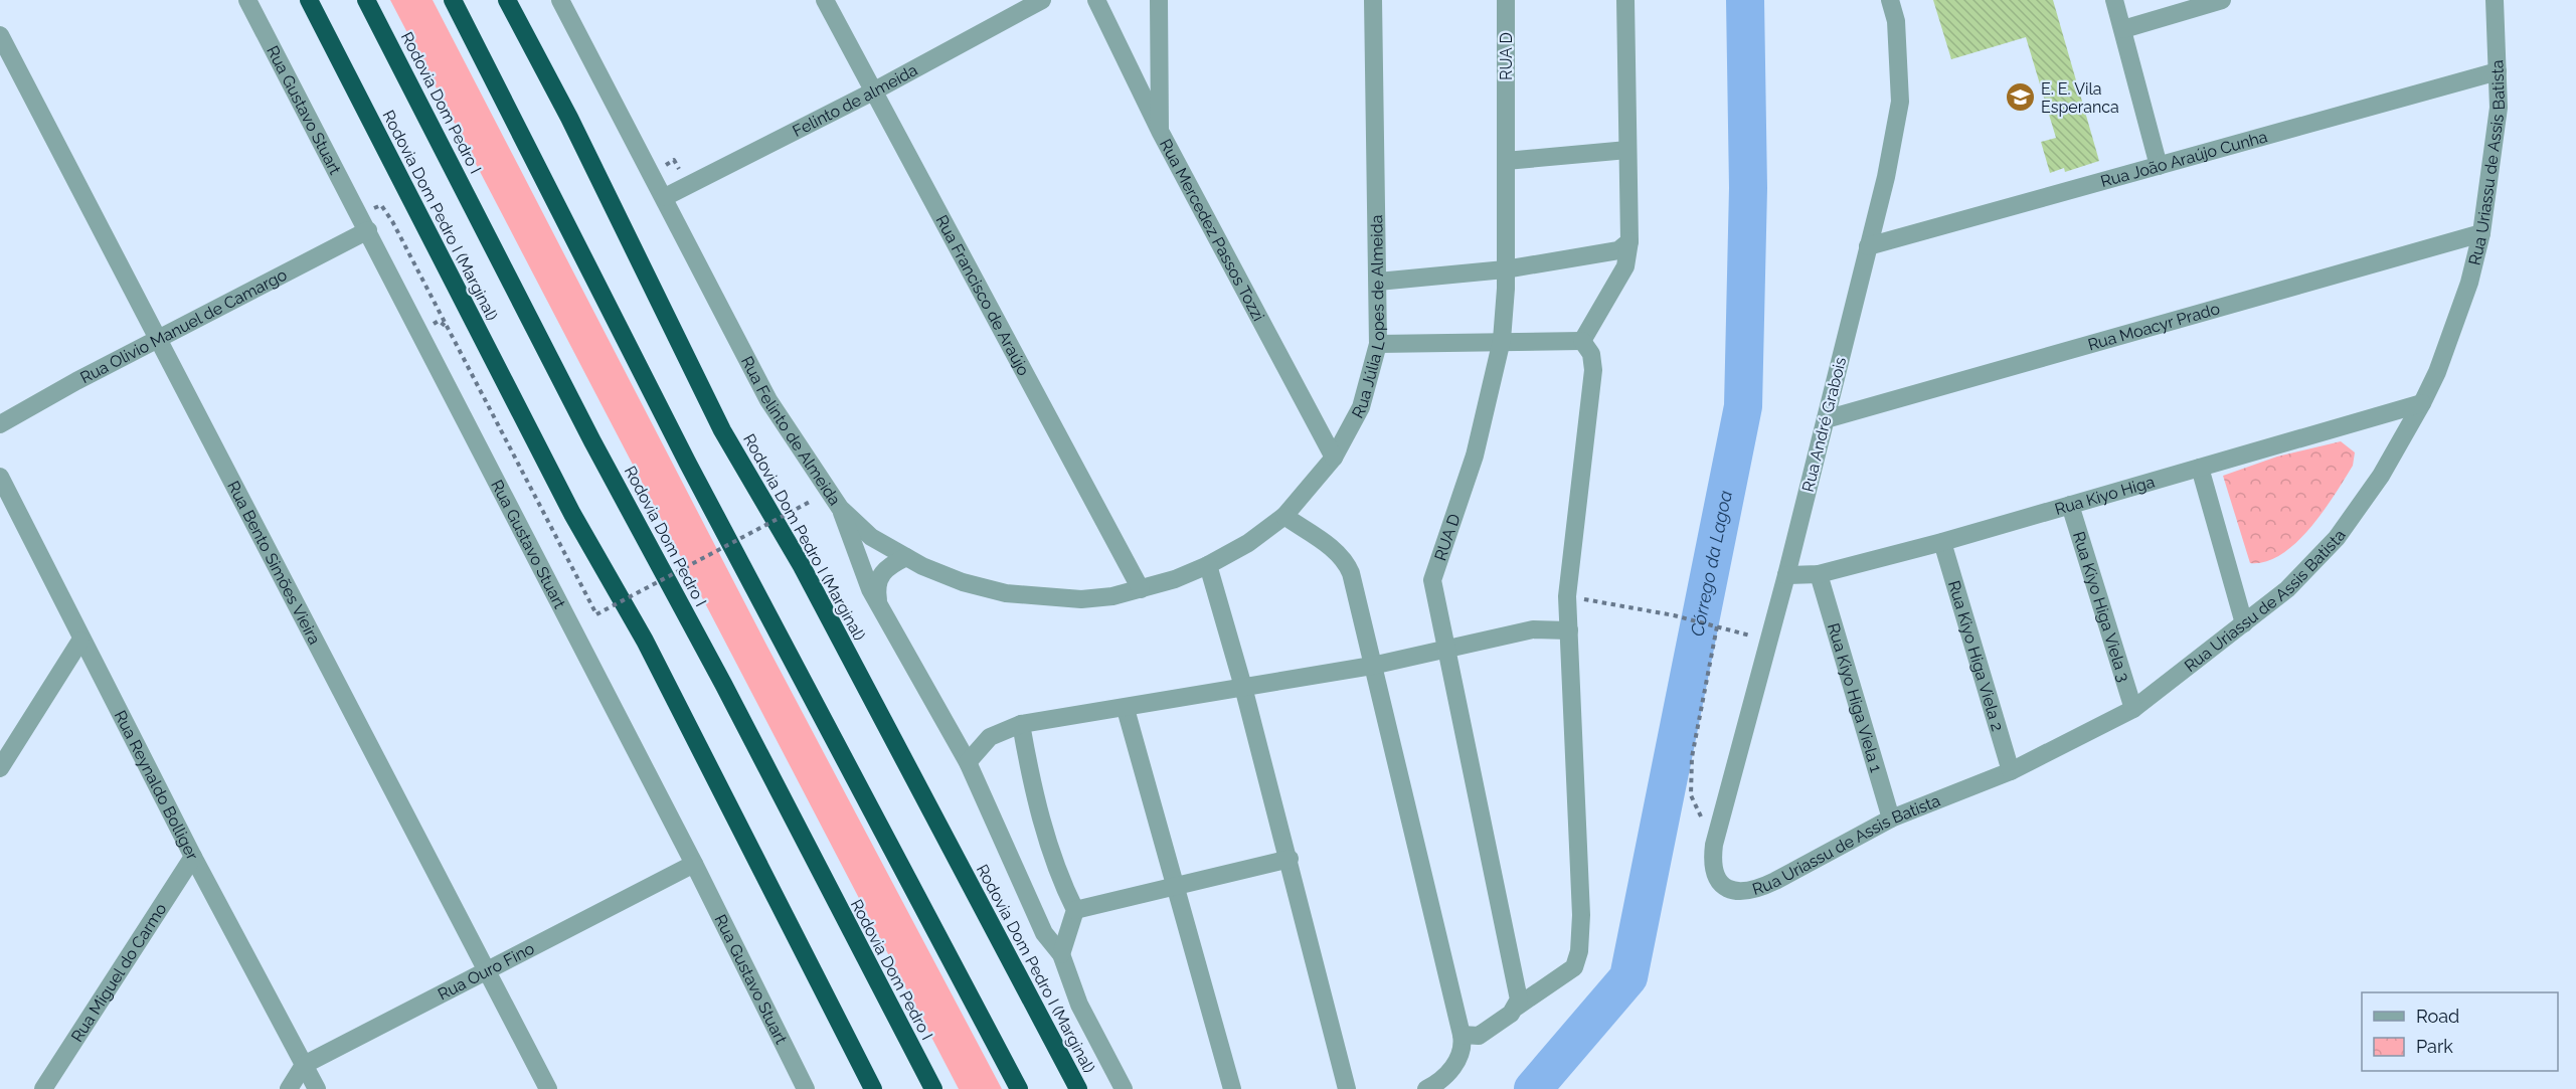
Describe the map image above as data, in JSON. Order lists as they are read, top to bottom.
{
  "streets": {
    "highway": ["Rodovia Dom Pedro I", "Rodovia Dom Pedro I (Marginal)"],
    "street": [
      "RUA D",
      "Felinto de almeida",
      "Rua Gustavo Stuart",
      "Rua João Araújo Cunha",
      "Rua Uriassu de Assis Batista",
      "Rua Mercedez Passos Tozzi",
      "Rua Francisco de Araújo",
      "Rua Júlia Lopes de Almeida",
      "Rua Olivio Manuel de Camargo",
      "Rua Moacyr Prado",
      "Rua André Grabois",
      "Rua Felinto de Almeida",
      "Rua Kiyo Higa",
      "Rua Bento Simões Vieira",
      "Rua Kiyo Higa Viela 3",
      "Rua Kiyo Higa Viela 2",
      "Rua Kiyo Higa Viela 1",
      "Rua Reynaldo Bolliger",
      "Rua Ouro Fino",
      "Rua Miguel do Carmo"
    ]
  },
  "crossings": [
    ["Felinto de almeida", "Rua Francisco de Araújo"],
    ["Felinto de almeida", "Rua Felinto de Almeida"],
    ["Rua Gustavo Stuart", "Rua Olivio Manuel de Camargo"],
    ["Rua Gustavo Stuart", "Rua Ouro Fino"],
    ["Rua João Araújo Cunha", "Rua Uriassu de Assis Batista"],
    ["Rua João Araújo Cunha", "Rua André Grabois"],
    ["Rua Uriassu de Assis Batista", "Rua Moacyr Prado"],
    ["Rua Uriassu de Assis Batista", "Rua André Grabois"],
    ["Rua Uriassu de Assis Batista", "Rua Kiyo Higa"],
    ["Rua Uriassu de Assis Batista", "Rua Kiyo Higa Viela 3"],
    ["Rua Uriassu de Assis Batista", "Rua Kiyo Higa Viela 2"],
    ["Rua Uriassu de Assis Batista", "Rua Kiyo Higa Viela 1"],
    ["Rua Mercedez Passos Tozzi", "Rua Júlia Lopes de Almeida"],
    ["Rua Francisco de Araújo", "Rua Felinto de Almeida"],
    ["Rua Júlia Lopes de Almeida", "Rua Felinto de Almeida"],
    ["Rua Olivio Manuel de Camargo", "Rua Bento Simões Vieira"],
    ["Rua Moacyr Prado", "Rua André Grabois"],
    ["Rua André Grabois", "Rua Kiyo Higa"],
    ["Rua Kiyo Higa", "Rua Kiyo Higa Viela 3"],
    ["Rua Kiyo Higa", "Rua Kiyo Higa Viela 2"],
    ["Rua Kiyo Higa", "Rua Kiyo Higa Viela 1"],
    ["Rua Bento Simões Vieira", "Rua Ouro Fino"],
    ["Rua Reynaldo Bolliger", "Rua Ouro Fino"],
    ["Rua Reynaldo Bolliger", "Rua Miguel do Carmo"]
  ],
  "water": ["Córrego da Lagoa"],
  "places": {
    "school or university": ["E. E. Vila Esperanca"]
  },
  "legend": ["Road", "Park"]
}
